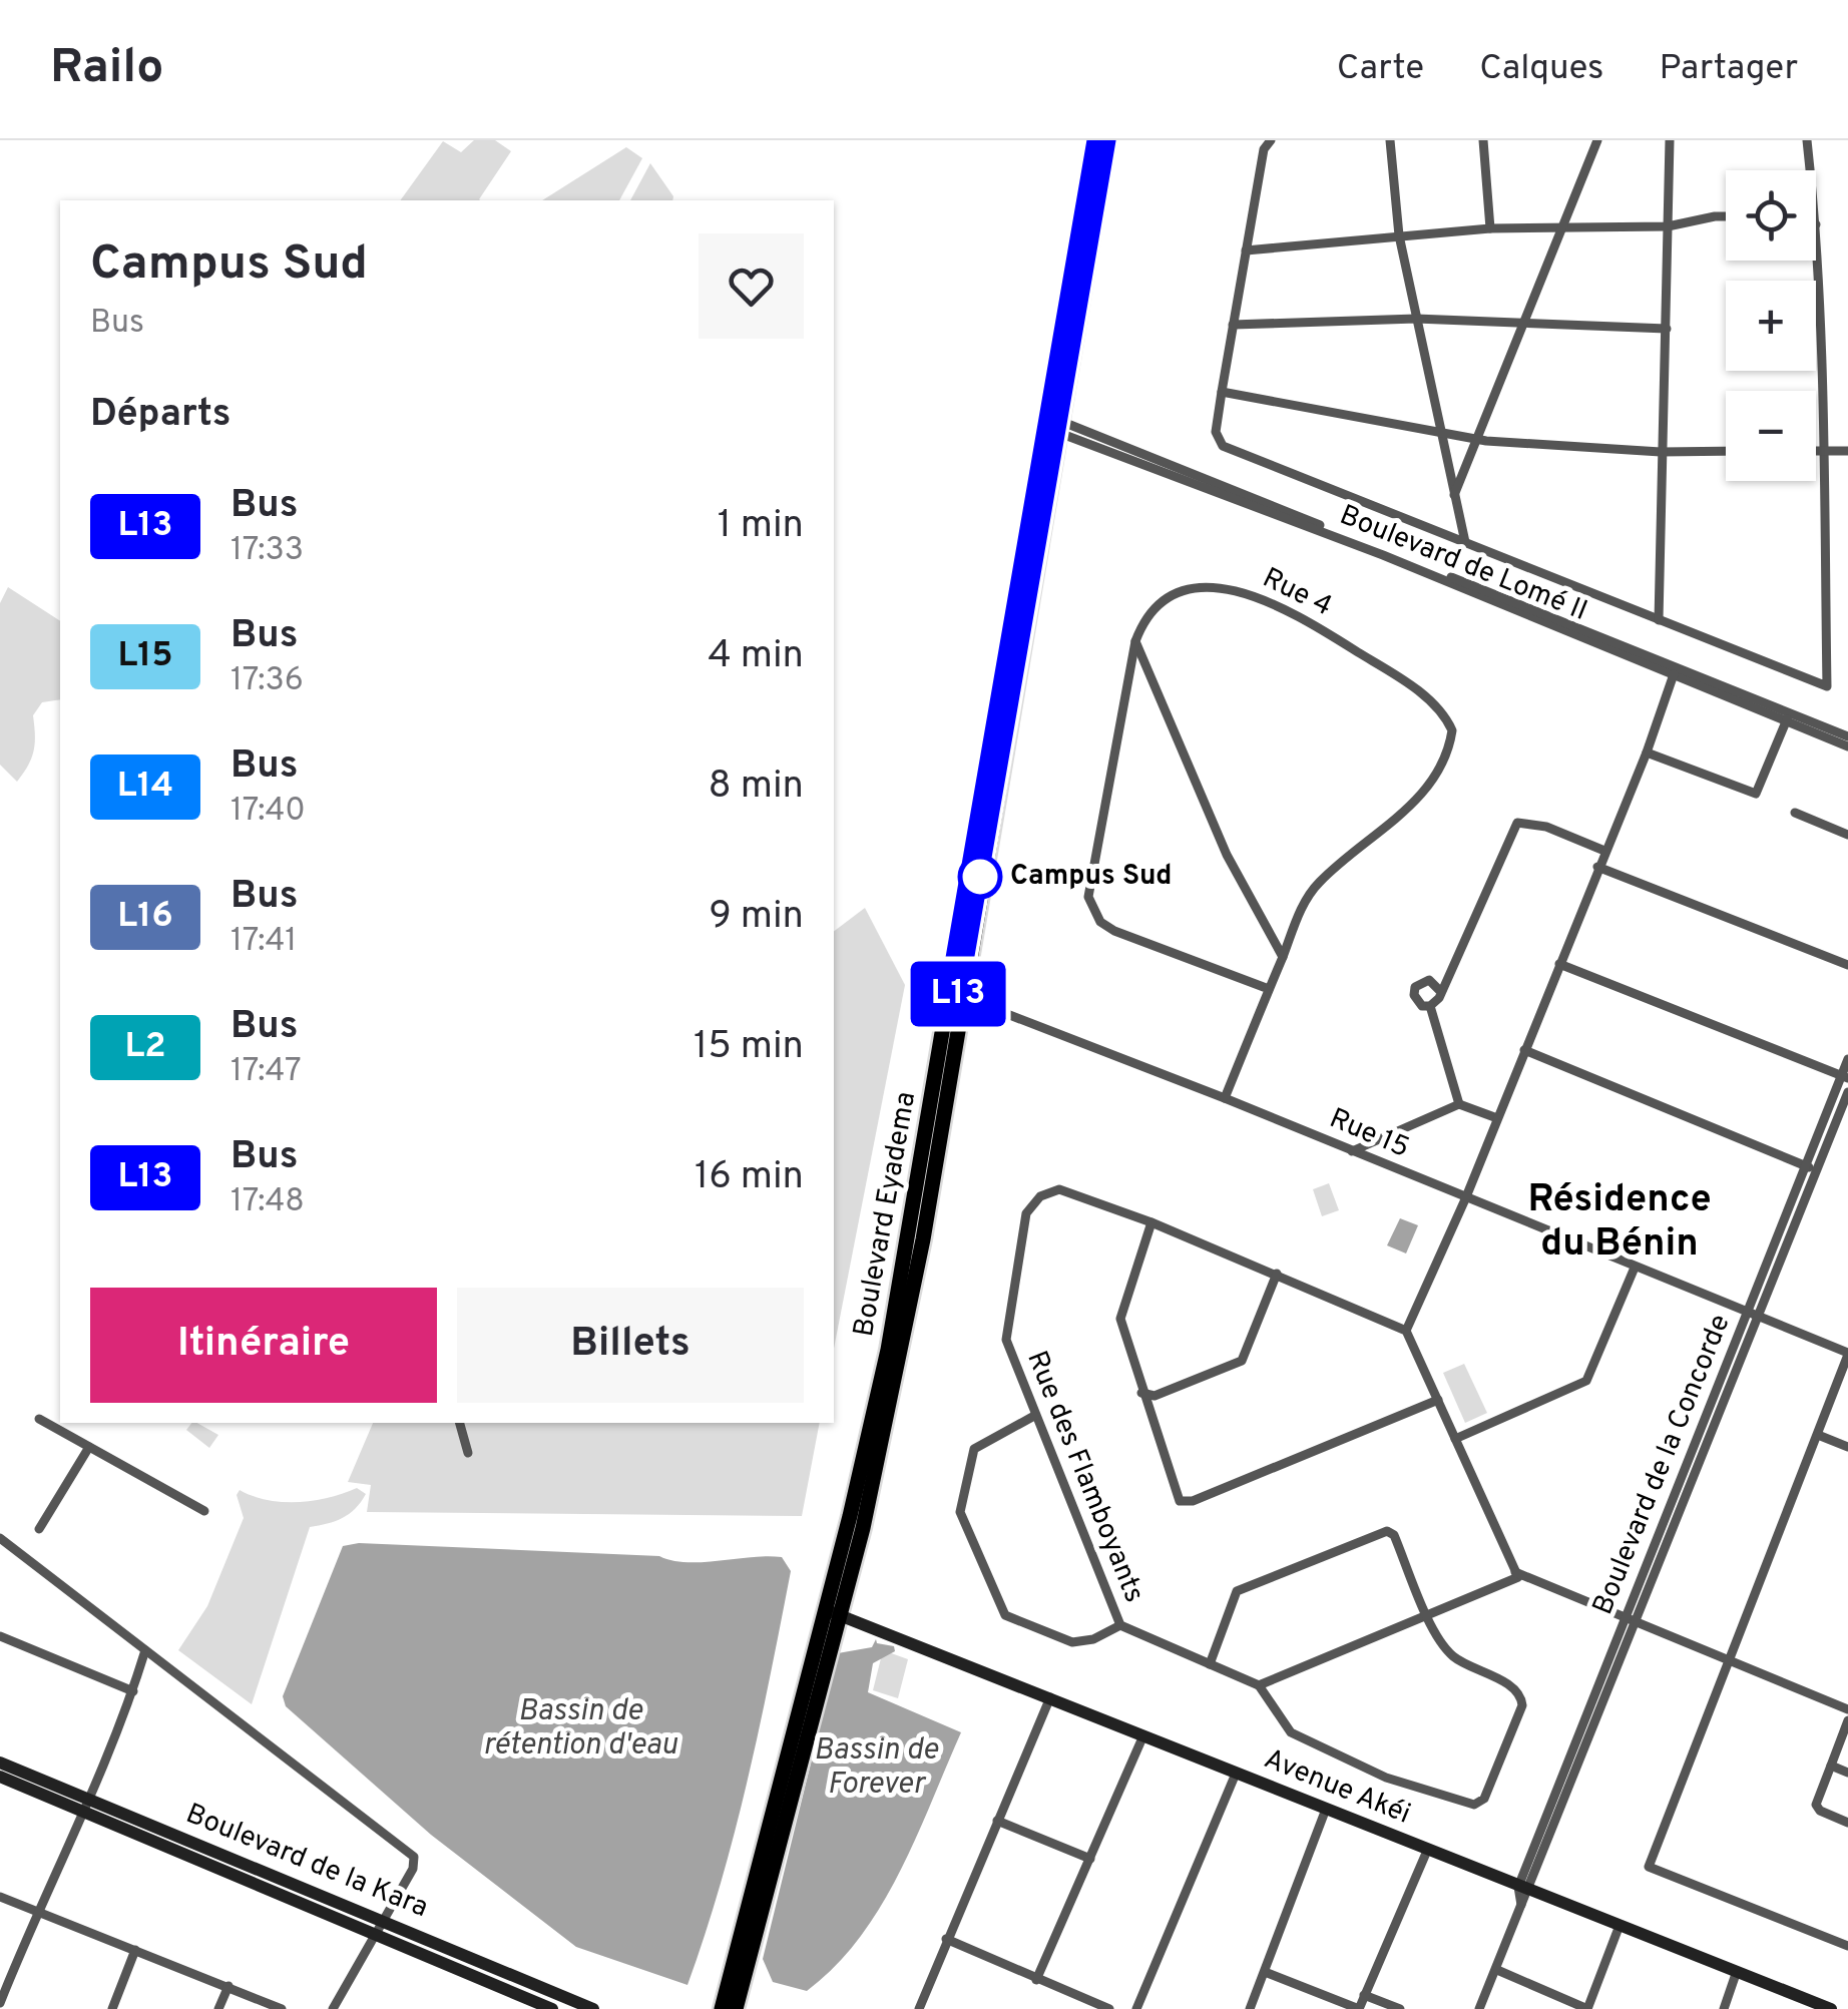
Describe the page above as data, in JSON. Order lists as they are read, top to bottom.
{
  "streets": {
    "highway": ["Boulevard Eyadema"],
    "main road": ["Avenue Akéi", "Boulevard de la Kara"],
    "street": [
      "Boulevard de Lomé II",
      "Rue 4",
      "Rue 15",
      "Boulevard de la Concorde",
      "Rue des Flamboyants"
    ]
  },
  "crossings": [
    ["Boulevard de Lomé II", "Boulevard Eyadema"],
    ["Rue 4", "Rue 15"],
    ["Rue 15", "Boulevard Eyadema"],
    ["Rue 15", "Boulevard de la Concorde"],
    ["Boulevard Eyadema", "Avenue Akéi"],
    ["Boulevard de la Concorde", "Avenue Akéi"]
  ],
  "districts": ["Résidence du Bénin"],
  "water": ["Bassin de rétention d'eau", "Bassin de Forever"],
  "places": ["Campus Sud"],
  "lines": ["bus line L13"],
  "page": {
    "header": "Railo",
    "nav": ["Carte", "Calques", "Partager"],
    "on_map": "L13",
    "map_buttons": ["+", "−"],
    "heading": [
      ["Campus Sud", "Bus"],
      "Départs"
    ],
    "list": [
      {
        "mark": "L13",
        "name": "Bus",
        "note": "17:33",
        "value": "1 min"
      },
      {
        "mark": "L15",
        "name": "Bus",
        "note": "17:36",
        "value": "4 min"
      },
      {
        "mark": "L14",
        "name": "Bus",
        "note": "17:40",
        "value": "8 min"
      },
      {
        "mark": "L16",
        "name": "Bus",
        "note": "17:41",
        "value": "9 min"
      },
      {
        "mark": "L2",
        "name": "Bus",
        "note": "17:47",
        "value": "15 min"
      },
      {
        "mark": "L13",
        "name": "Bus",
        "note": "17:48",
        "value": "16 min"
      }
    ],
    "buttons": ["Itinéraire", "Billets"]
  }
}
